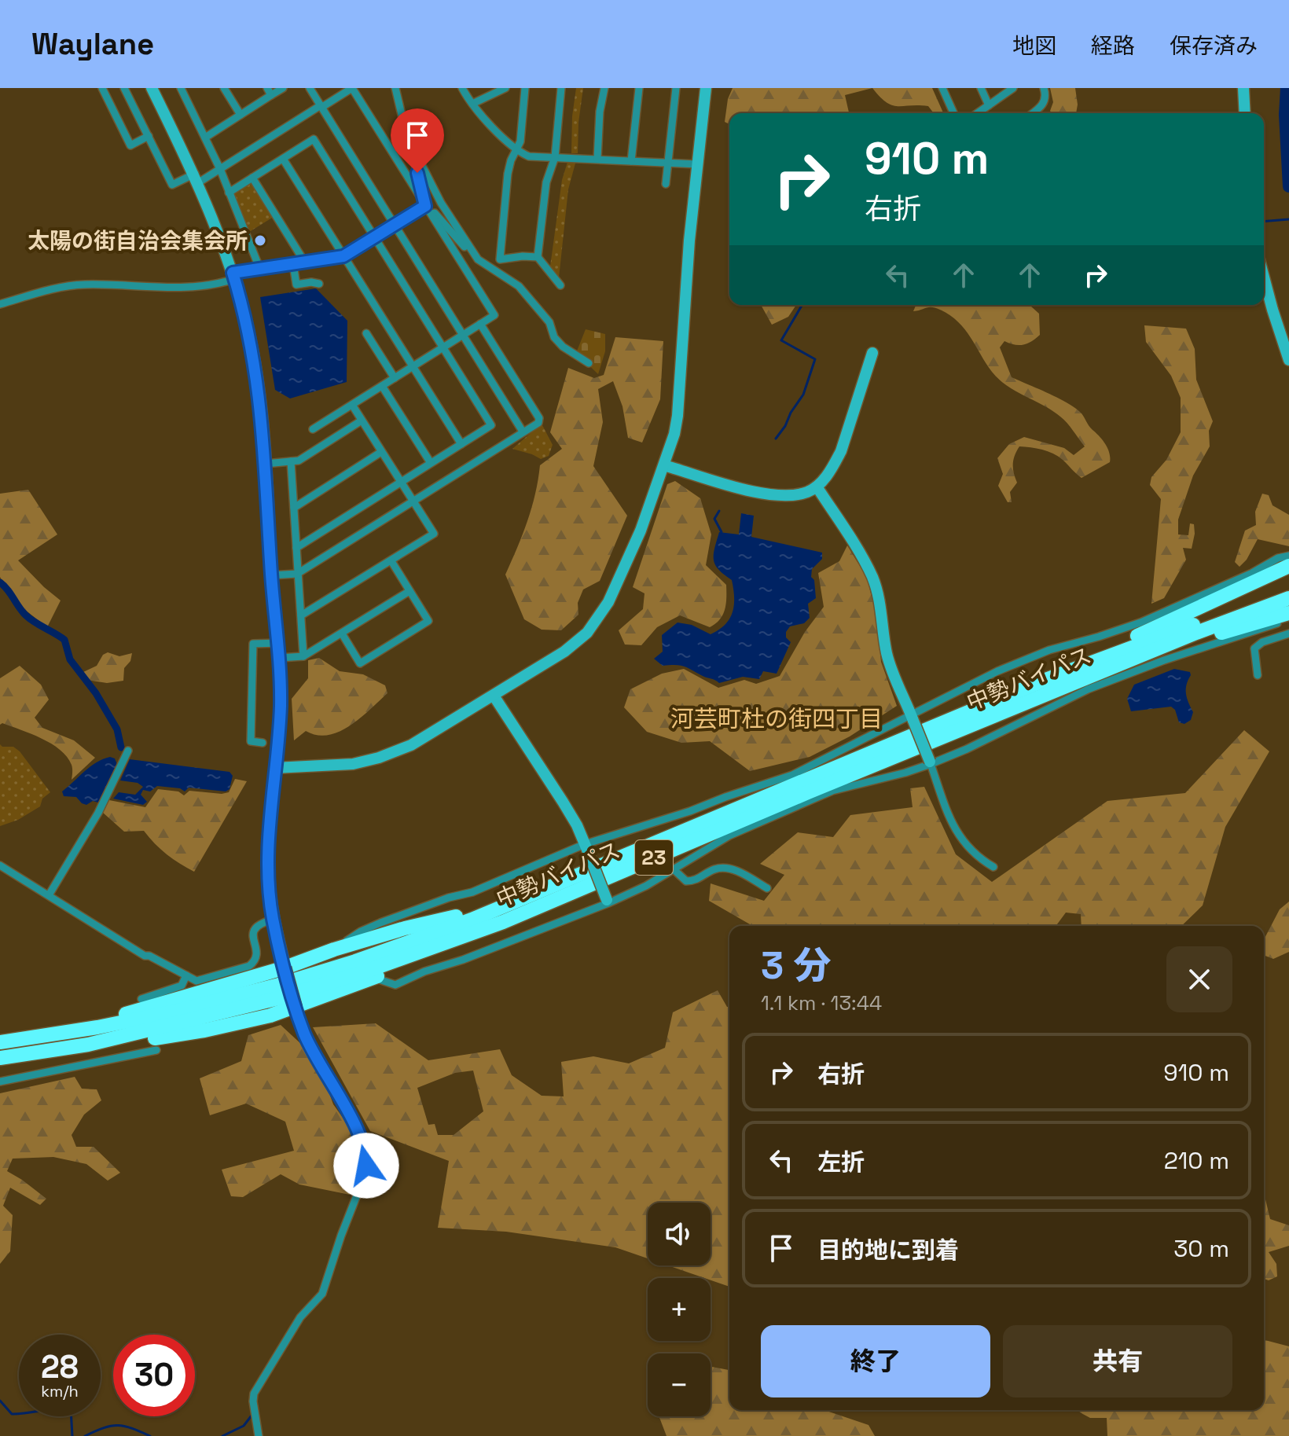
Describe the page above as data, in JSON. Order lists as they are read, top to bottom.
{
  "streets": {
    "highway": ["中勢バイパス", "23"]
  },
  "districts": ["河芸町杜の街四丁目"],
  "places": ["太陽の街自治会集会所"],
  "page": {
    "header": "Waylane",
    "nav": ["地図", "経路", "保存済み"],
    "turn": ["910 m", "右折"],
    "heading": ["3 分", "1.1 km · 13:44"],
    "list": [
      {
        "name": "右折",
        "value": "910 m"
      },
      {
        "name": "左折",
        "value": "210 m"
      },
      {
        "name": "目的地に到着",
        "value": "30 m"
      }
    ],
    "map_buttons": ["+", "−"],
    "buttons": ["終了", "共有"],
    "speed": "28 km/h",
    "limit": "30"
  }
}
